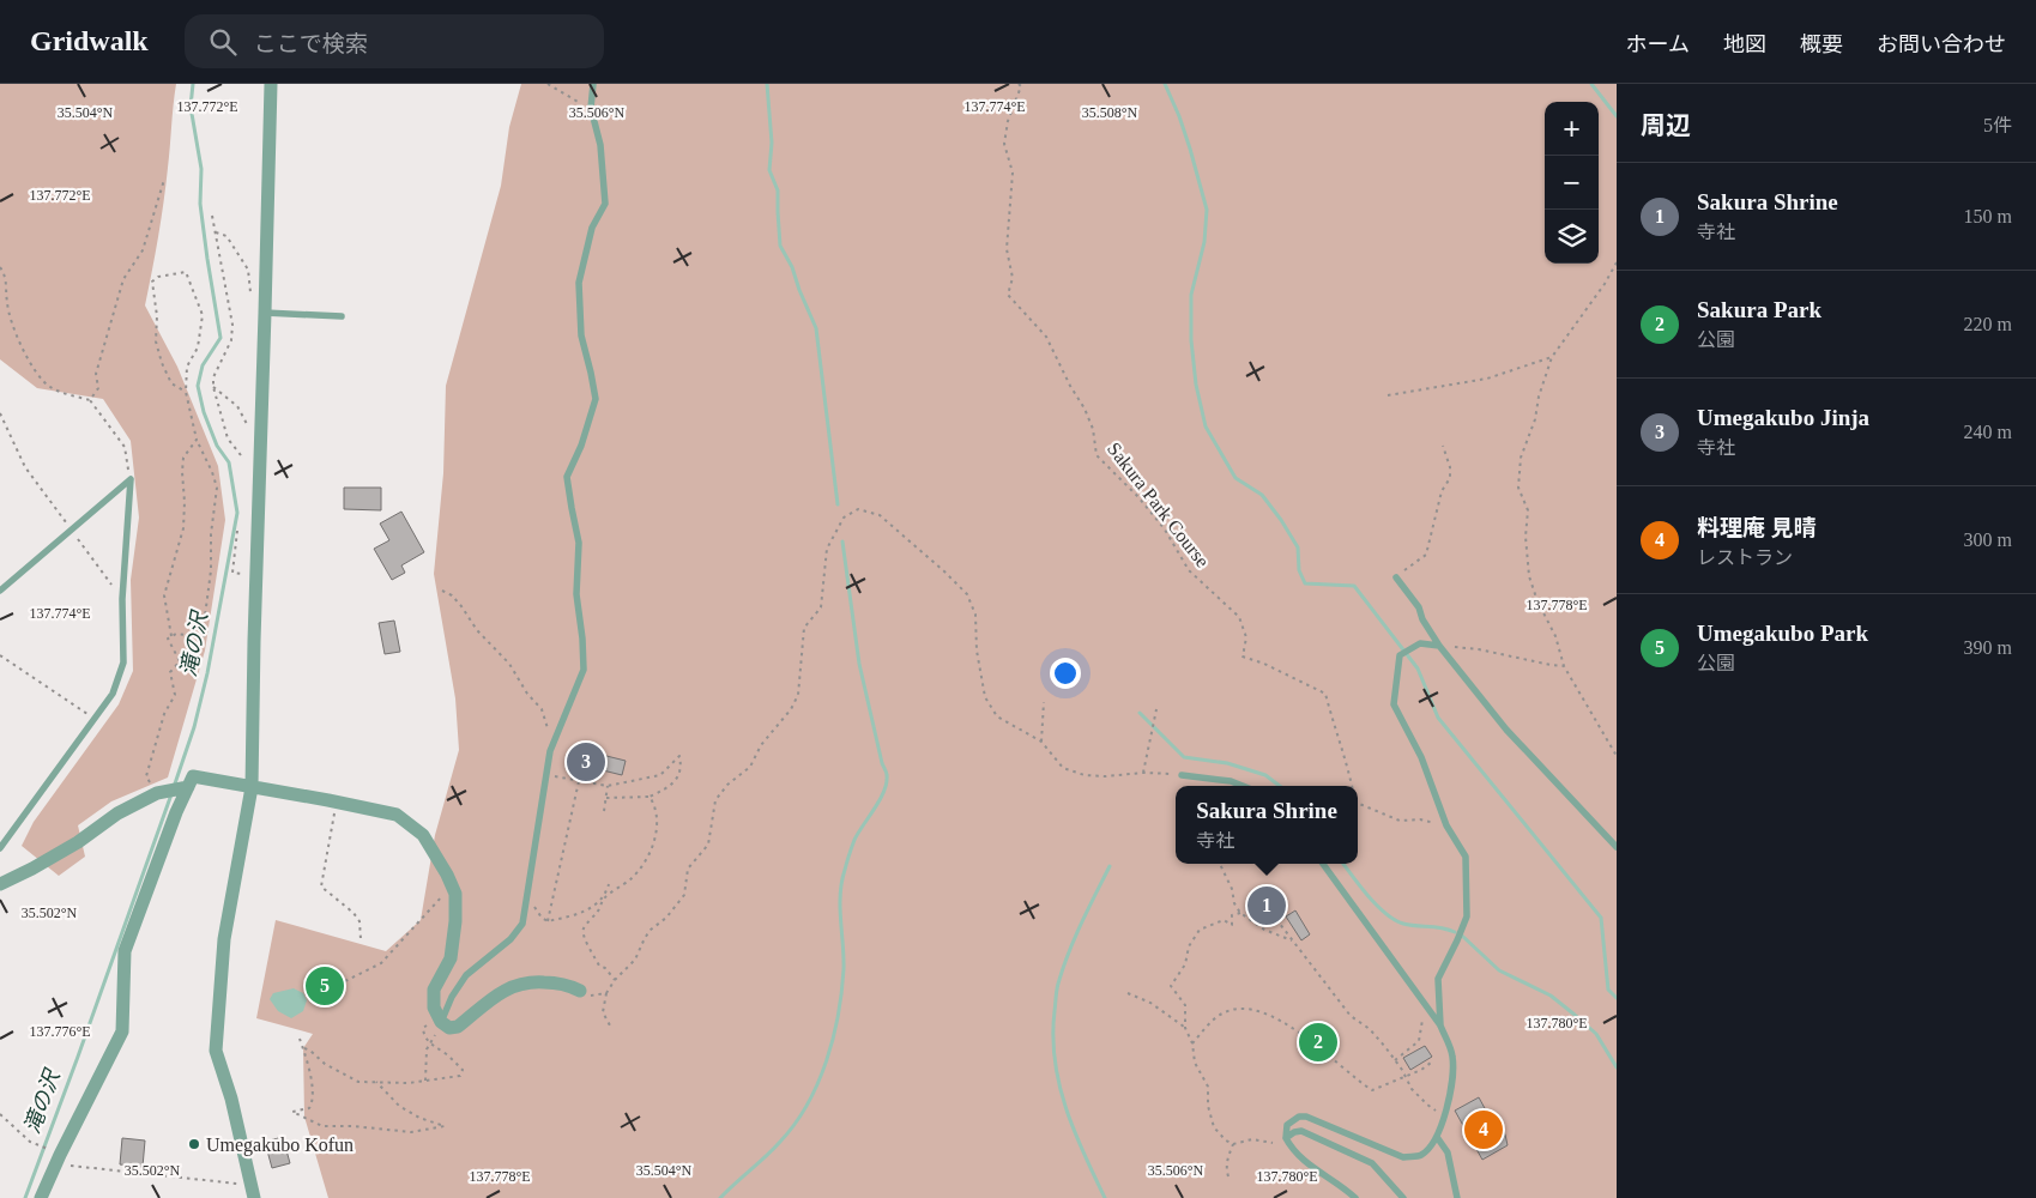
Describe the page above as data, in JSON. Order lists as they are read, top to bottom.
{
  "streets": {
    "path": ["Sakura Park Course"]
  },
  "water": ["滝の沢"],
  "places": ["Umegakubo Kofun"],
  "page": {
    "header": "Gridwalk",
    "search": "ここで検索",
    "nav": [
      "ホーム",
      "地図",
      "概要",
      "お問い合わせ"
    ],
    "heading": ["周辺", "5件"],
    "map_buttons": ["+", "−"],
    "list": [
      {
        "mark": "1",
        "name": "Sakura Shrine",
        "note": "寺社",
        "value": "150 m"
      },
      {
        "mark": "2",
        "name": "Sakura Park",
        "note": "公園",
        "value": "220 m"
      },
      {
        "mark": "3",
        "name": "Umegakubo Jinja",
        "note": "寺社",
        "value": "240 m"
      },
      {
        "mark": "4",
        "name": "料理庵 見晴",
        "note": "レストラン",
        "value": "300 m"
      },
      {
        "mark": "5",
        "name": "Umegakubo Park",
        "note": "公園",
        "value": "390 m"
      }
    ],
    "pins": [
      "3",
      "1",
      "5",
      "2",
      "4"
    ],
    "popup": ["Sakura Shrine", "寺社"]
  },
  "coordinates": [
    "137.772°E",
    "137.774°E",
    "35.504°N",
    "35.506°N",
    "35.508°N",
    "137.778°E",
    "35.502°N",
    "137.780°E",
    "137.776°E"
  ]
}
